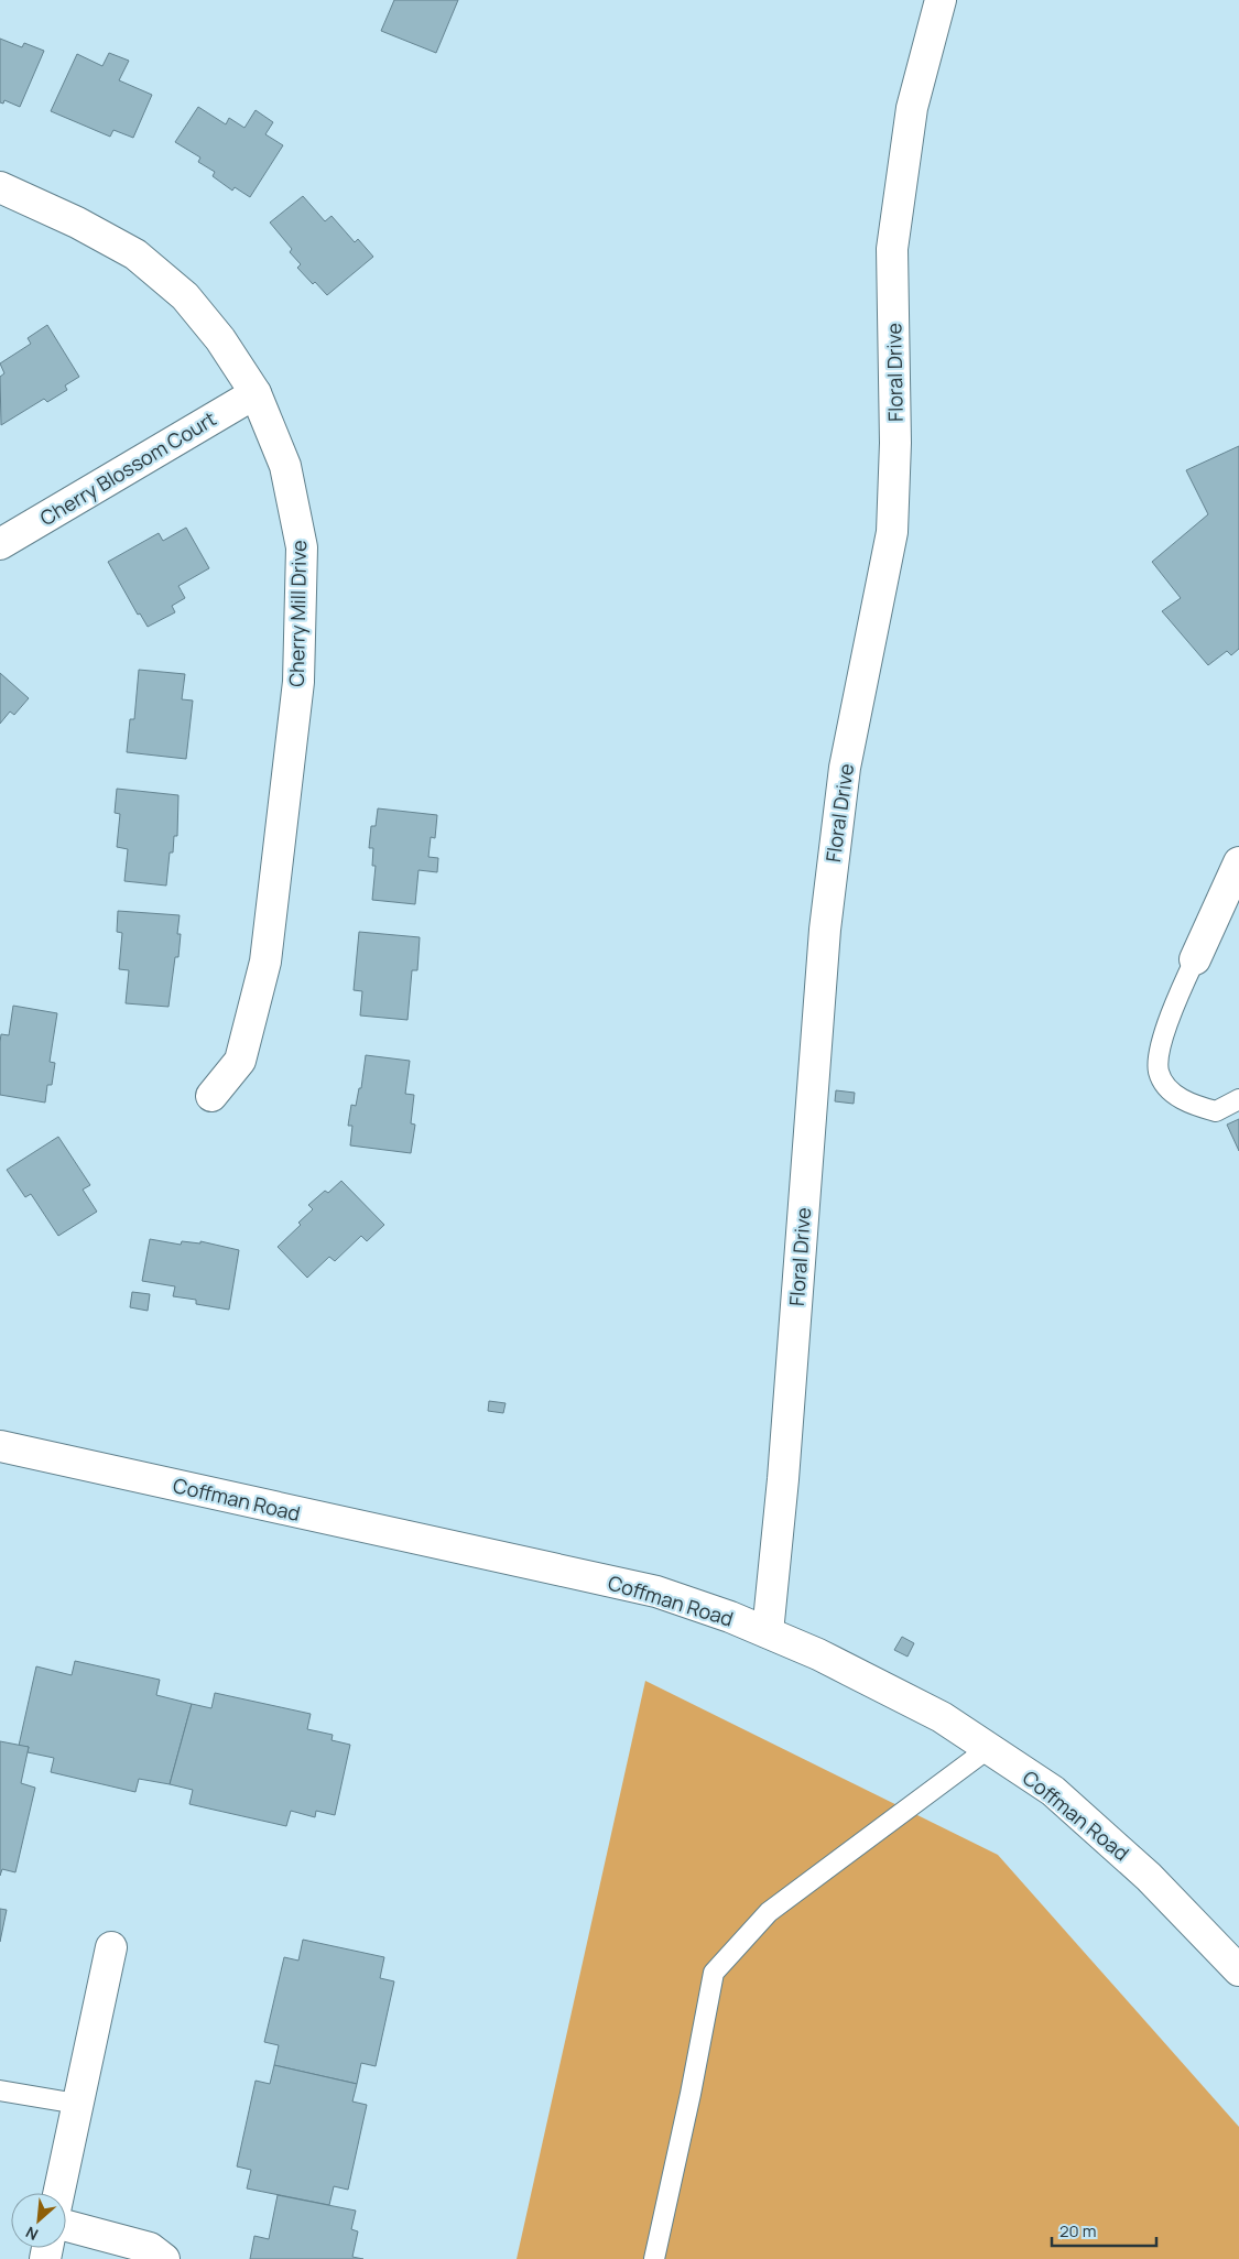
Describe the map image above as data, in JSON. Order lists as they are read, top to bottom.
{
  "streets": {
    "street": [
      "Floral Drive",
      "Cherry Blossom Court",
      "Cherry Mill Drive",
      "Coffman Road"
    ]
  },
  "crossings": [
    ["Floral Drive", "Coffman Road"],
    ["Cherry Blossom Court", "Cherry Mill Drive"]
  ],
  "scale_bar": "20 m",
  "north": "bottom left"
}
